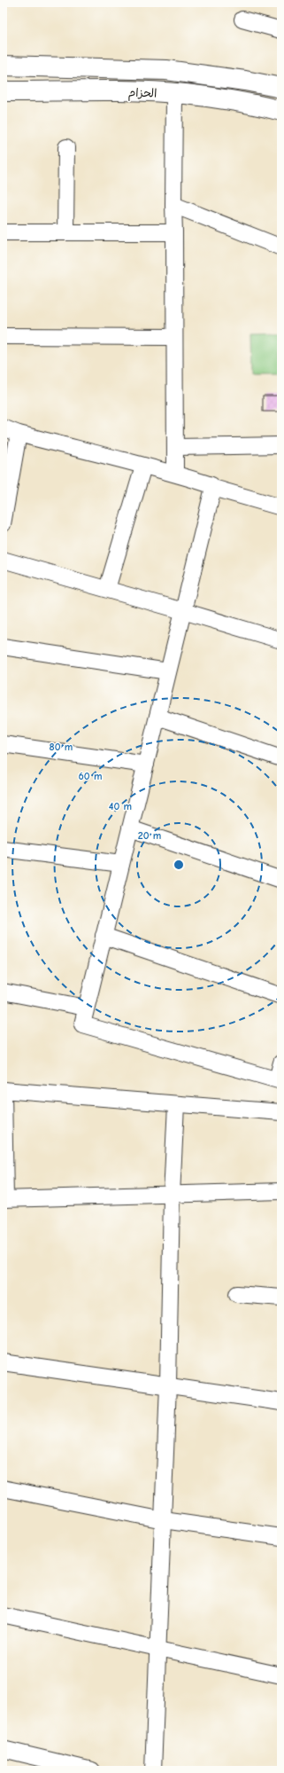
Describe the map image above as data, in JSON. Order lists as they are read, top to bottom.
{
  "streets": {
    "main road": ["الحزام"]
  },
  "rings": [
    "80 m",
    "60 m",
    "40 m",
    "20 m"
  ]
}
